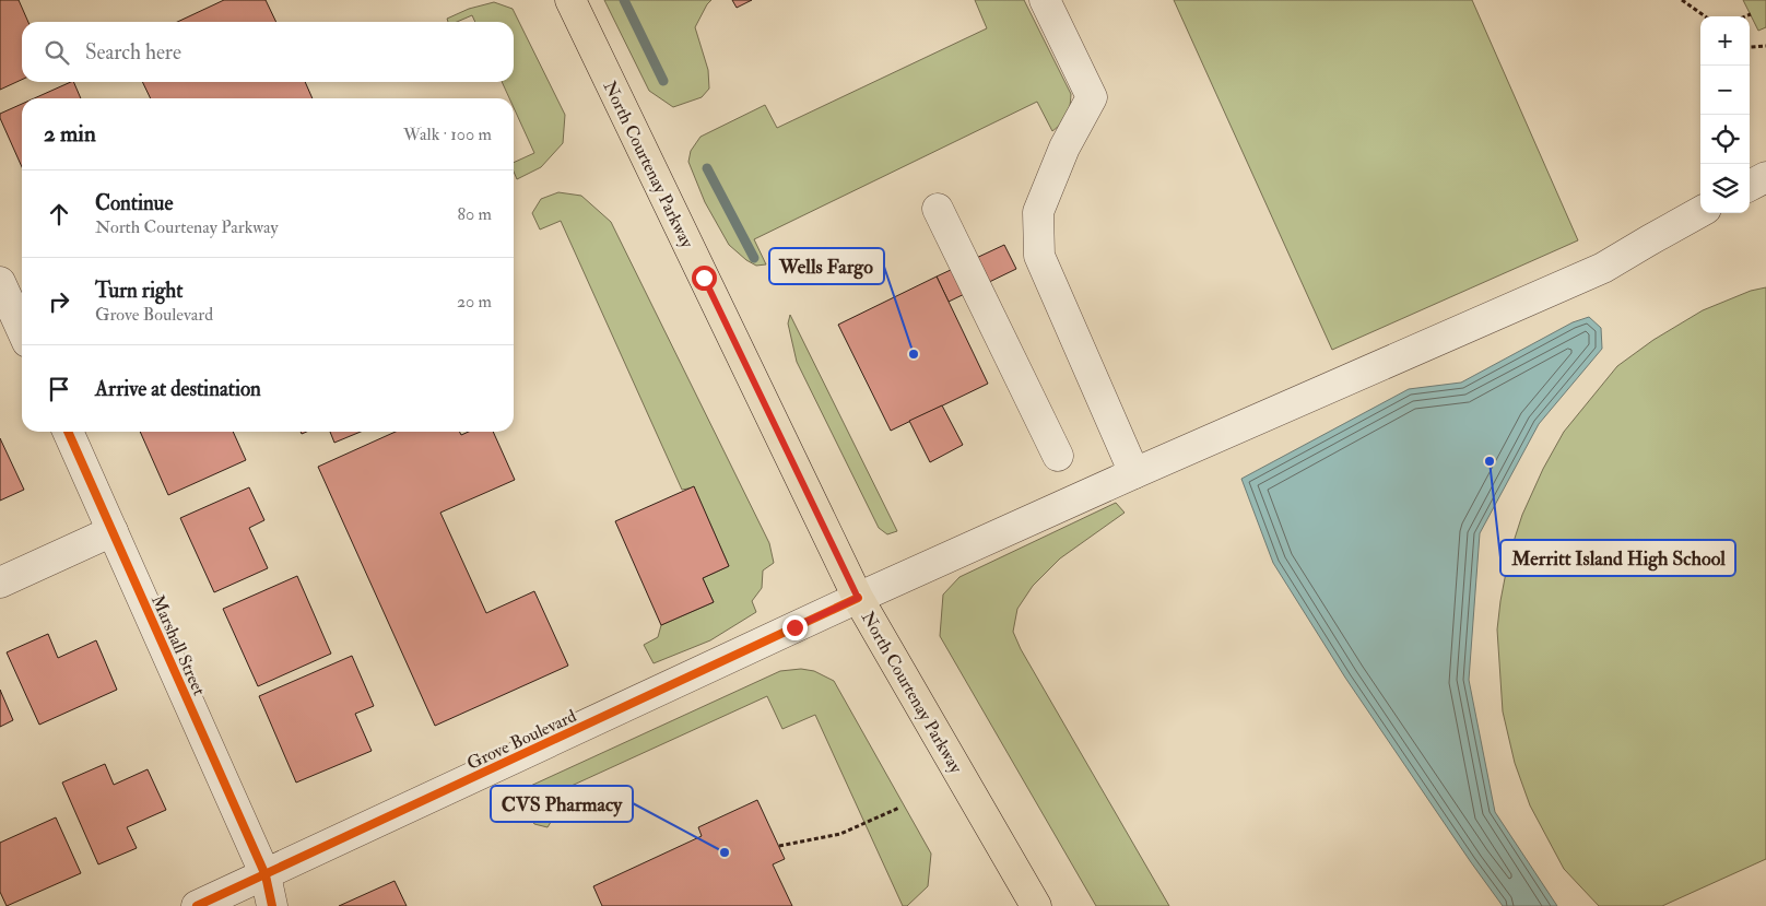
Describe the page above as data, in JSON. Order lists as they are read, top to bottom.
{
  "streets": {
    "main road": ["North Courtenay Parkway"],
    "street": ["Marshall Street", "Grove Boulevard"]
  },
  "crossings": [
    ["North Courtenay Parkway", "Grove Boulevard"],
    ["Marshall Street", "Grove Boulevard"]
  ],
  "places": ["Wells Fargo", "Merritt Island High School", "CVS Pharmacy"],
  "page": {
    "map_buttons": ["+", "−"],
    "search": "Search here",
    "heading": ["2 min", "Walk · 100 m"],
    "list": [
      ["Continue", "North Courtenay Parkway", "80 m"],
      ["Turn right", "Grove Boulevard", "20 m"],
      "Arrive at destination"
    ]
  }
}
